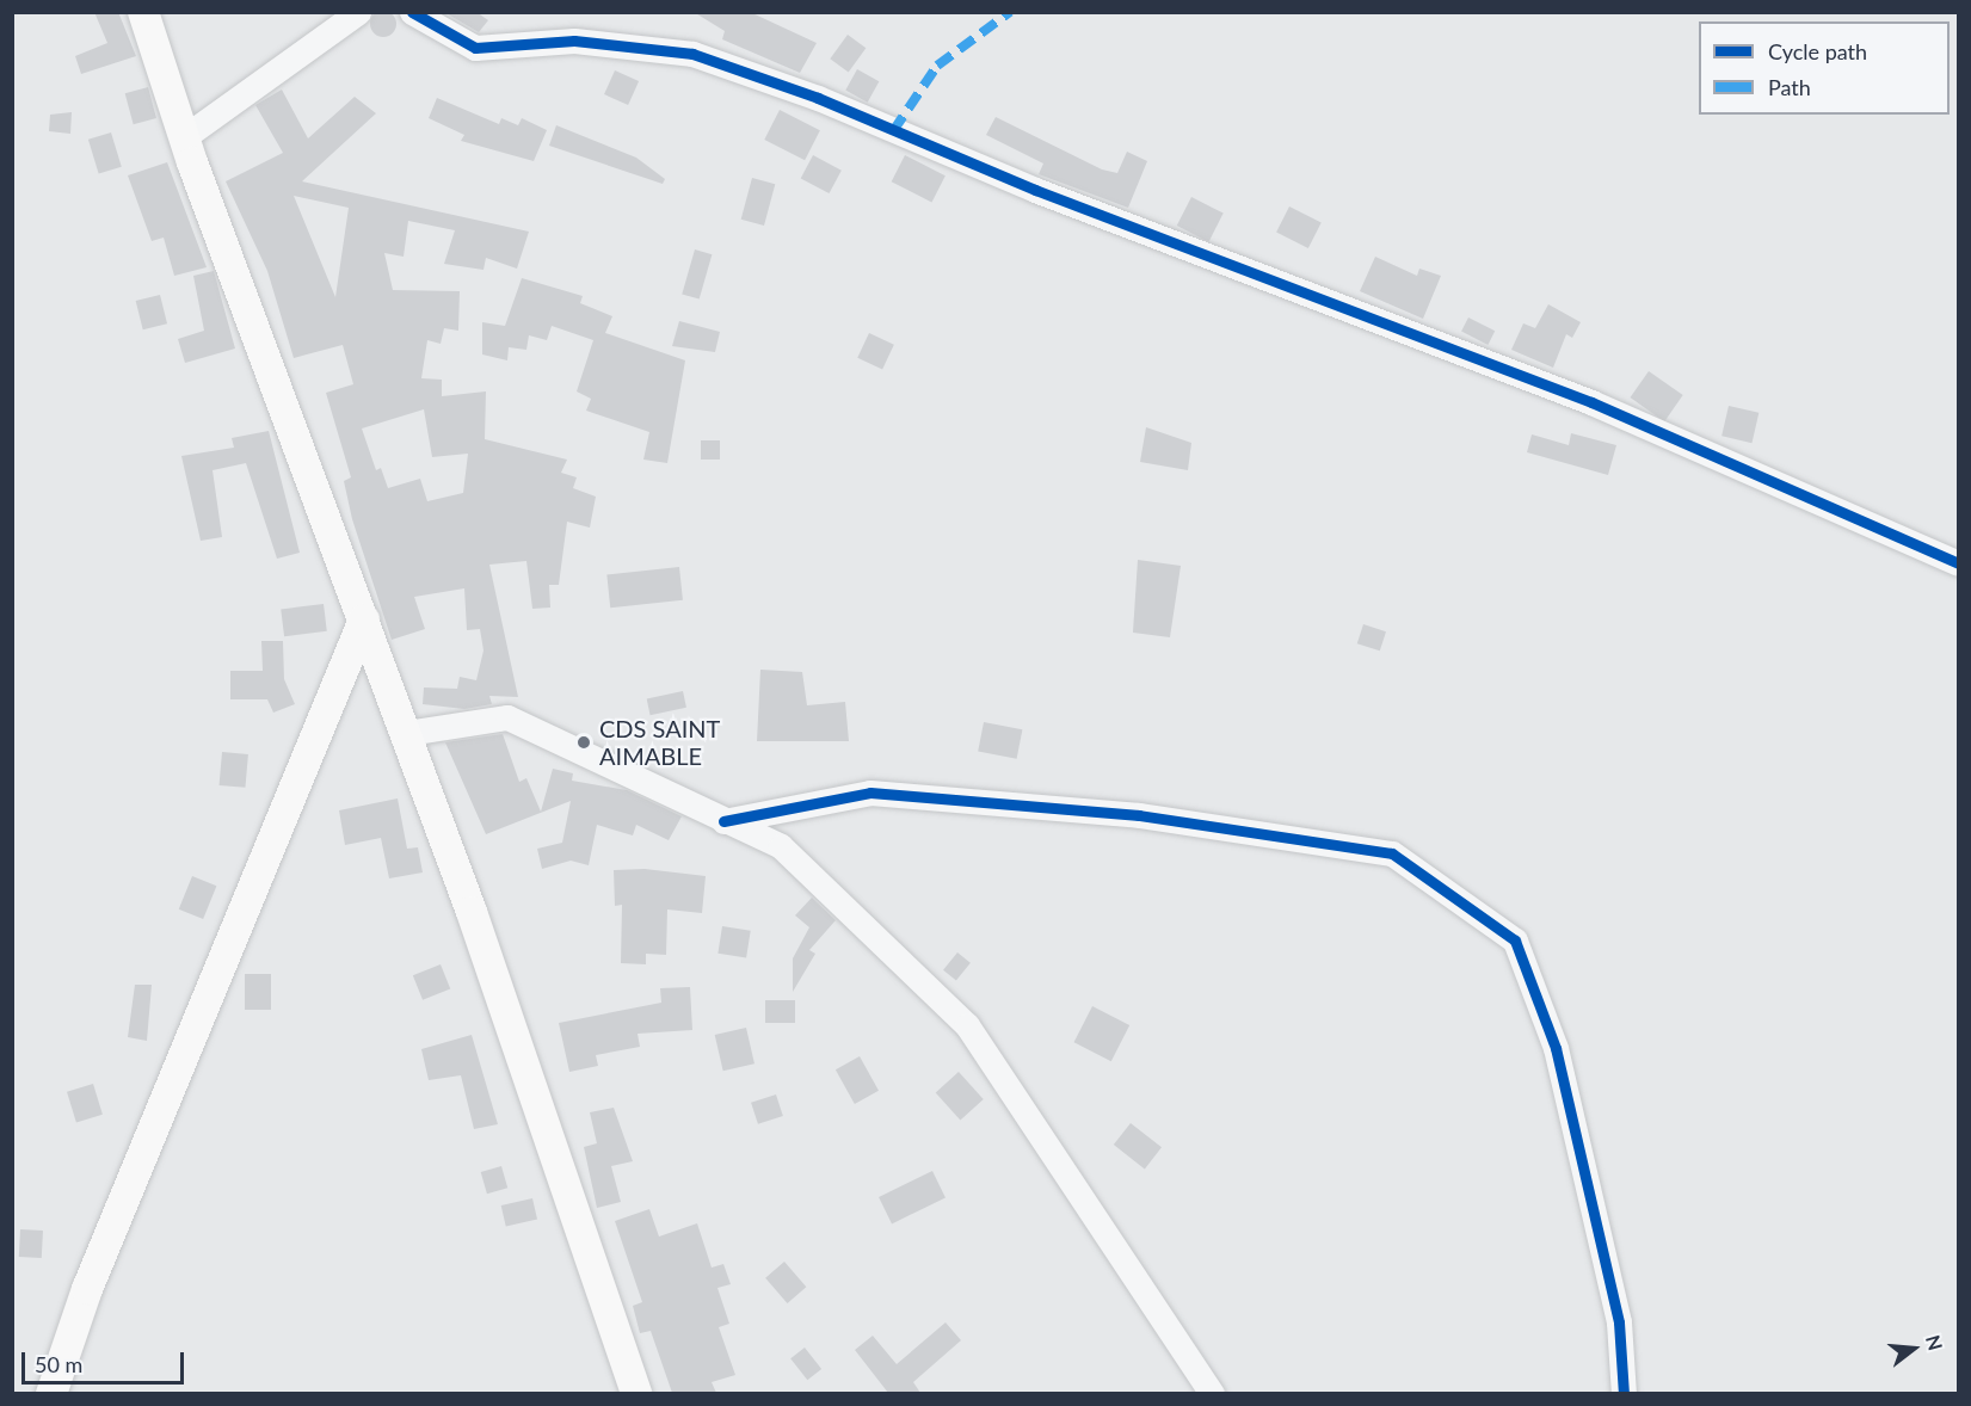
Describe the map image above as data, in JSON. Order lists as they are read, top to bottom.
{
  "places": ["CDS SAINT AIMABLE"],
  "legend": ["Cycle path", "Path"],
  "scale_bar": "50 m",
  "north": "right"
}
